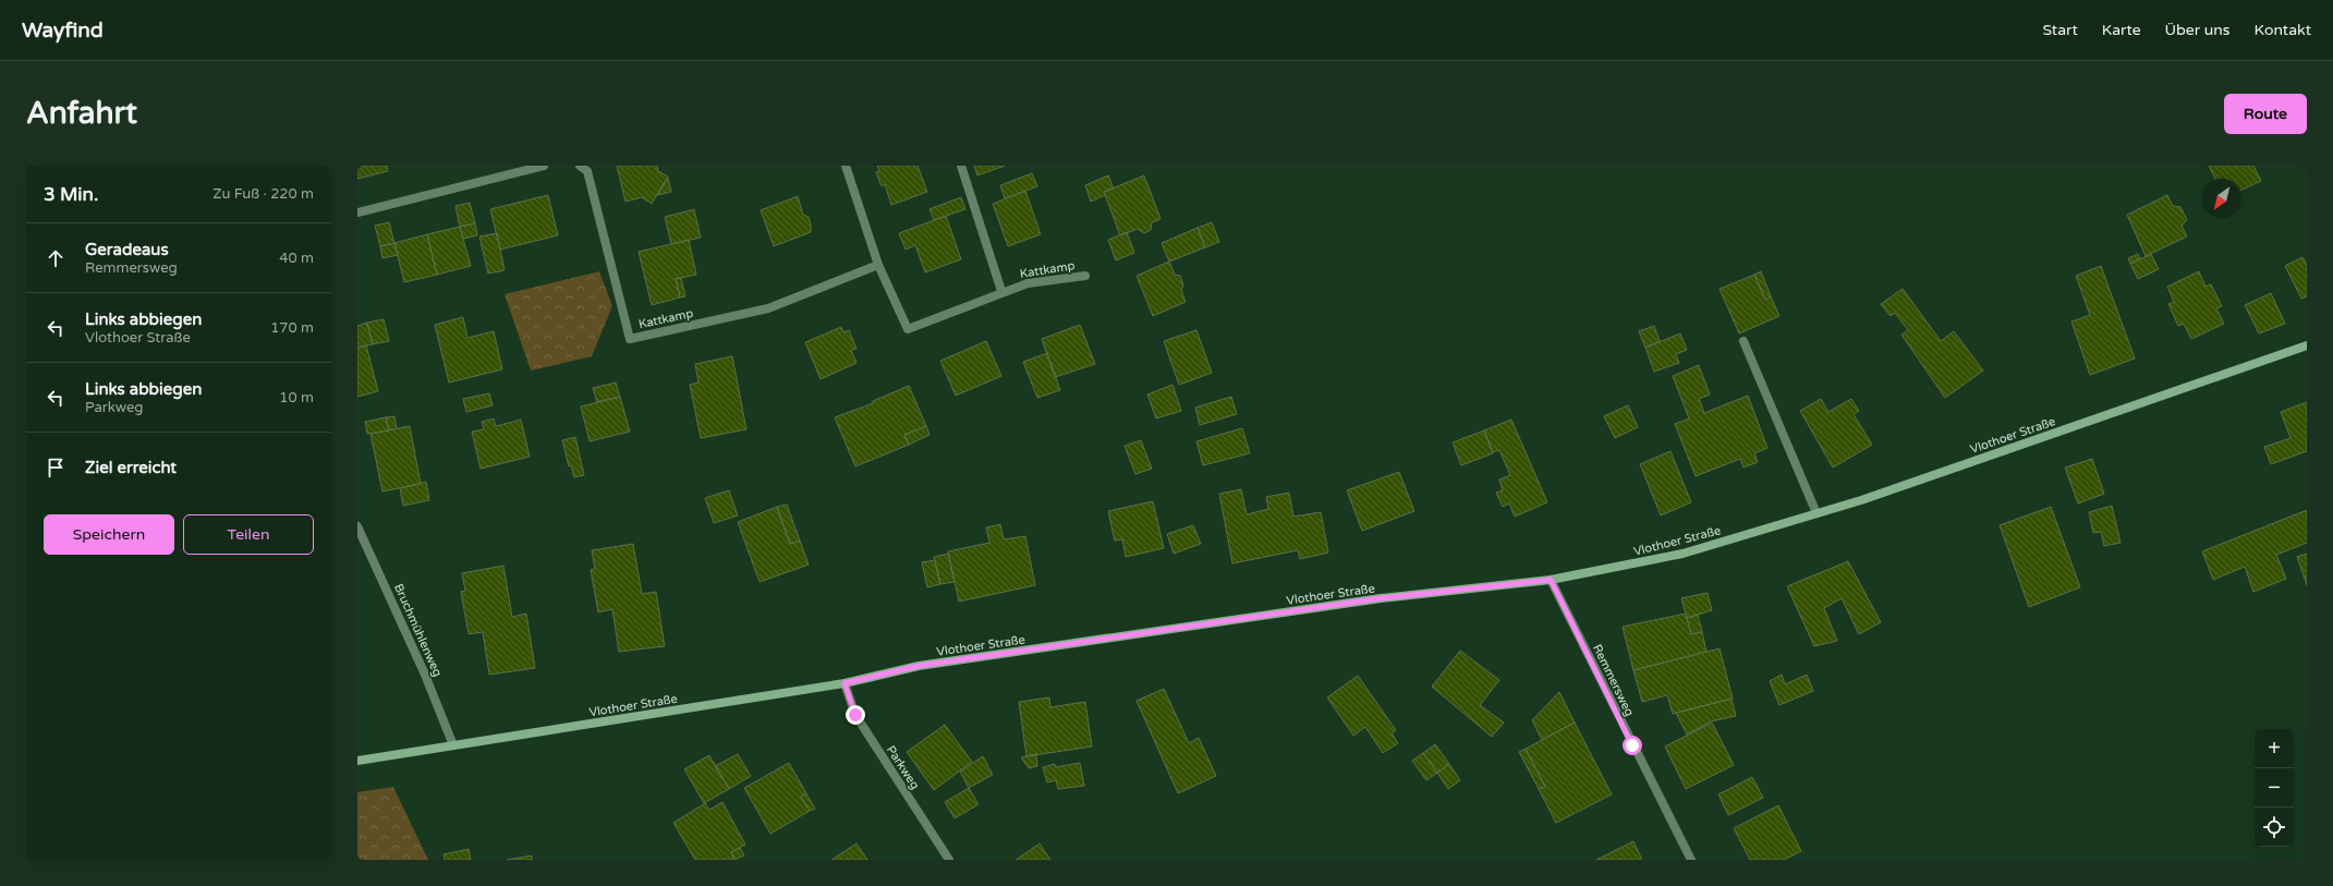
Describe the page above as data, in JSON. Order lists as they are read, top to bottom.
{
  "streets": {
    "street": [
      "Kattkamp",
      "Vlothoer Straße",
      "Bruchmühlenweg",
      "Remmersweg",
      "Parkweg"
    ]
  },
  "crossings": [
    ["Vlothoer Straße", "Bruchmühlenweg"],
    ["Vlothoer Straße", "Remmersweg"],
    ["Vlothoer Straße", "Parkweg"]
  ],
  "north": "bottom left",
  "page": {
    "header": "Wayfind",
    "nav": [
      "Start",
      "Karte",
      "Über uns",
      "Kontakt"
    ],
    "buttons": [
      "Route",
      ["Speichern", "Teilen"]
    ],
    "title": "Anfahrt",
    "heading": ["3 Min.", "Zu Fuß · 220 m"],
    "list": [
      ["Geradeaus", "Remmersweg", "40 m"],
      ["Links abbiegen", "Vlothoer Straße", "170 m"],
      ["Links abbiegen", "Parkweg", "10 m"],
      "Ziel erreicht"
    ],
    "map_buttons": ["+", "−"]
  }
}
